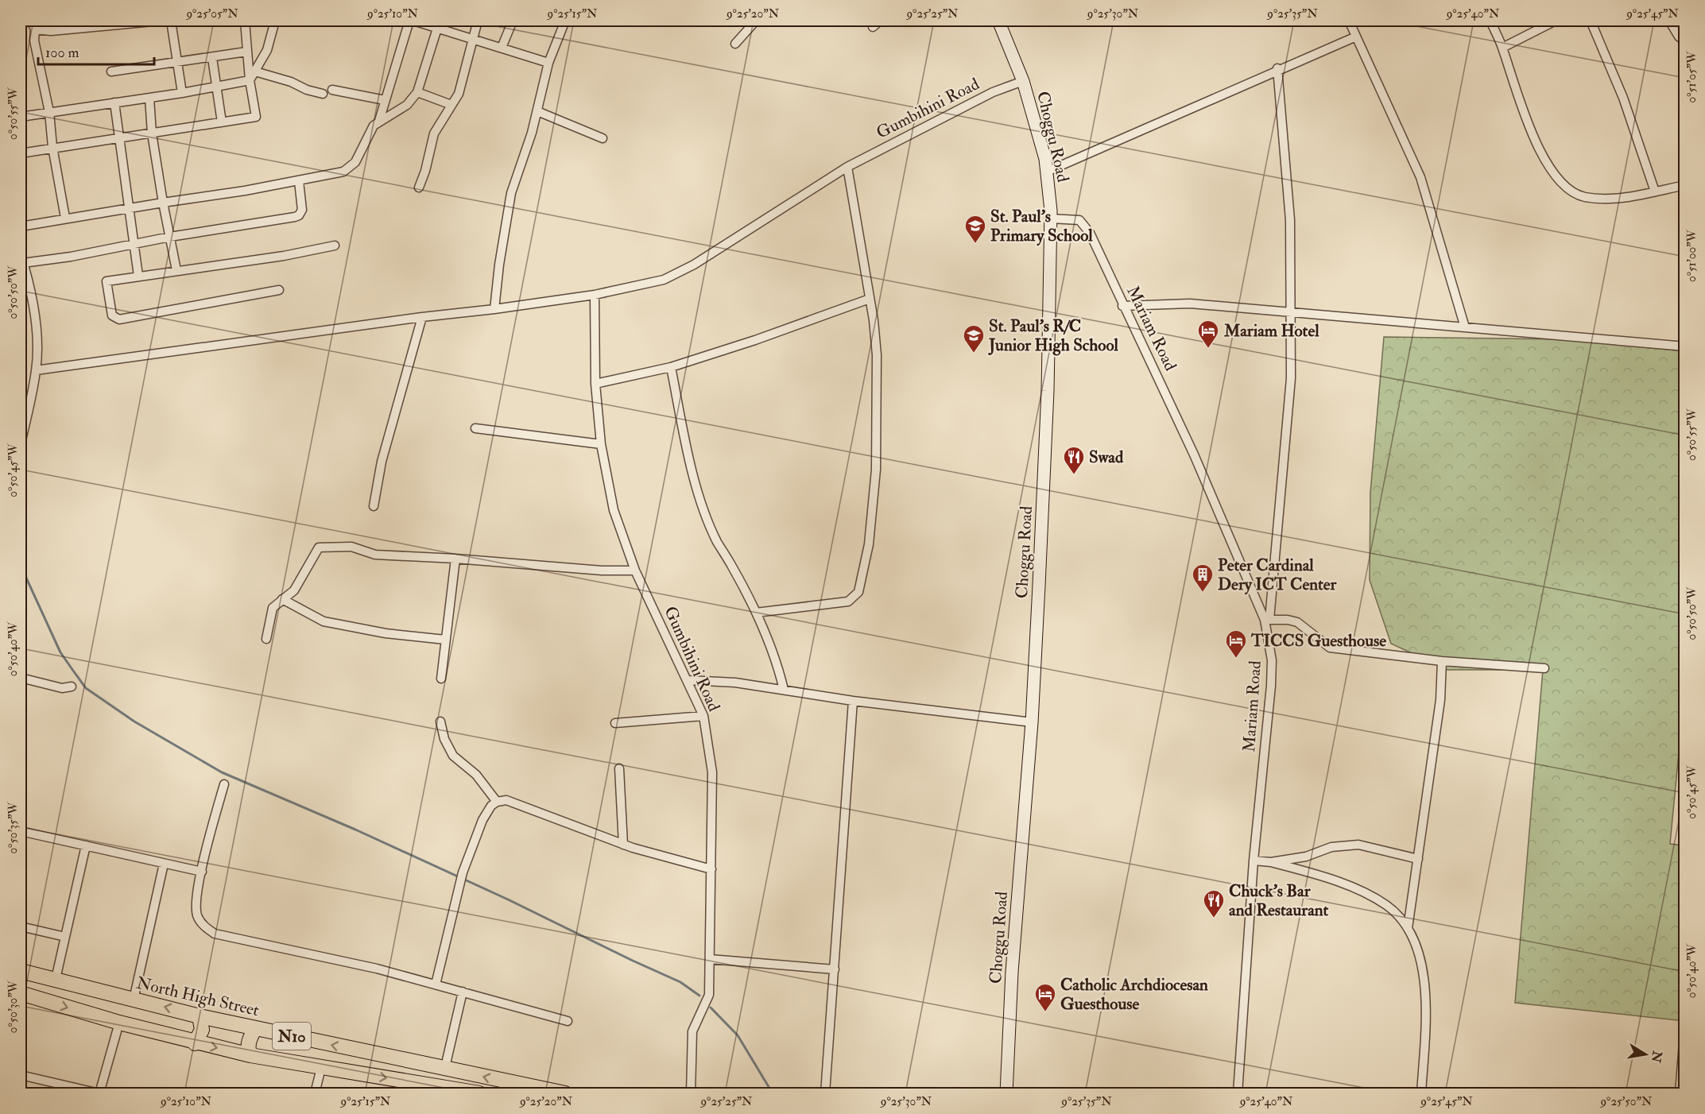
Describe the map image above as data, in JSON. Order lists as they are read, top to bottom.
{
  "streets": {
    "highway": ["North High Street", "N10"],
    "main road": ["Choggu Road"],
    "street": ["Gumbihini Road", "Mariam Road"]
  },
  "crossings": [
    ["Gumbihini Road", "Choggu Road"],
    ["Choggu Road", "Mariam Road"]
  ],
  "places": {
    "school or university": ["St. Paul's Primary School", "St. Paul's R/C Junior High School"],
    "hotel": ["Mariam Hotel", "TICCS Guesthouse", "Catholic Archdiocesan Guesthouse"],
    "restaurant": ["Swad", "Chuck's Bar and Restaurant"],
    "building": ["Peter Cardinal Dery ICT Center"]
  },
  "scale_bar": "100 m",
  "north": "right",
  "coordinates": [
    "9°25'05\"N",
    "9°25'10\"N",
    "9°25'15\"N",
    "9°25'20\"N",
    "9°25'25\"N",
    "9°25'30\"N",
    "9°25'35\"N",
    "9°25'40\"N",
    "9°25'45\"N",
    "0°51'05\"W",
    "0°50'55\"W",
    "0°51'00\"W",
    "0°50'50\"W",
    "0°50'45\"W",
    "0°50'40\"W",
    "0°50'35\"W",
    "0°50'30\"W",
    "9°25'50\"N"
  ]
}
